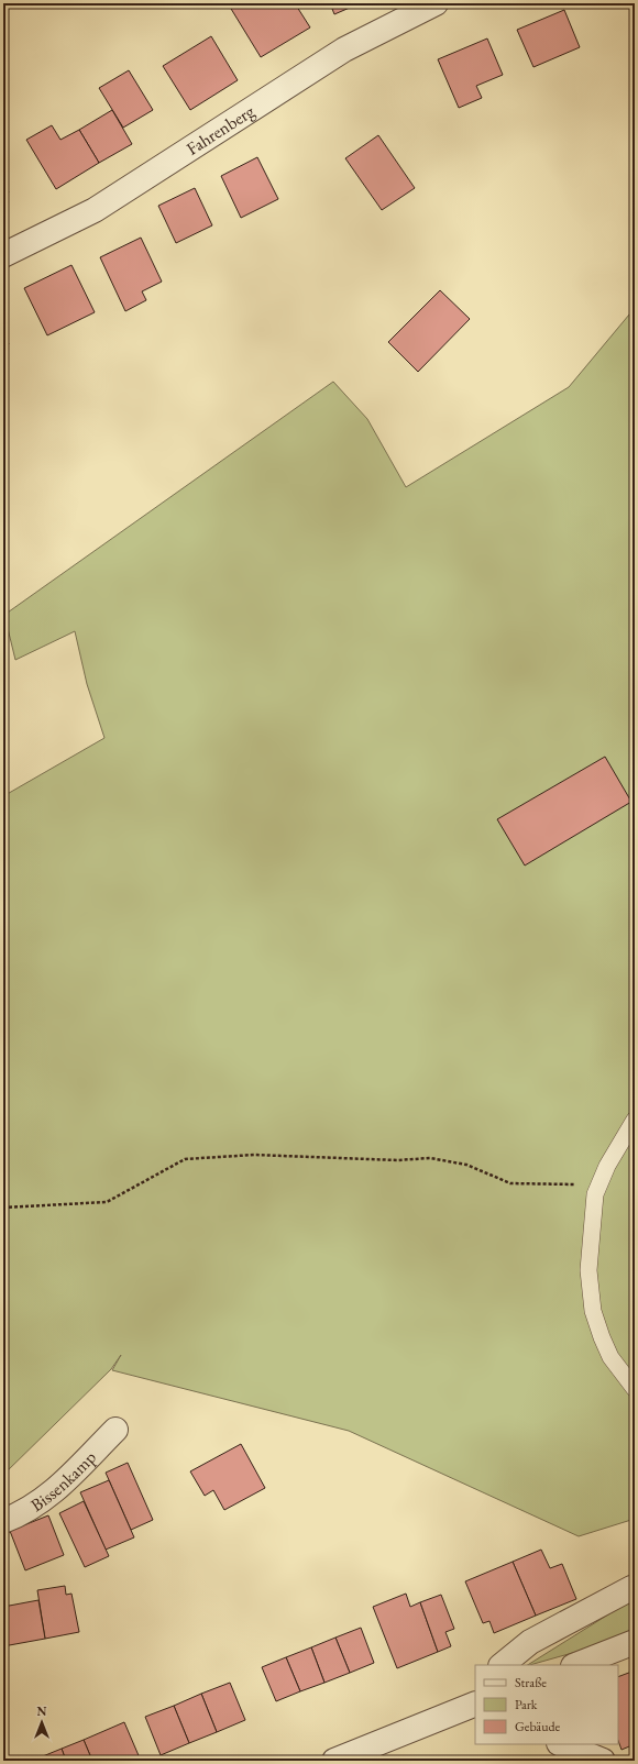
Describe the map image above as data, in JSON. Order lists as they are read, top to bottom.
{
  "streets": {
    "street": ["Fahrenberg", "Bissenkamp"]
  },
  "legend": ["Straße", "Park", "Gebäude"],
  "north": "top"
}
